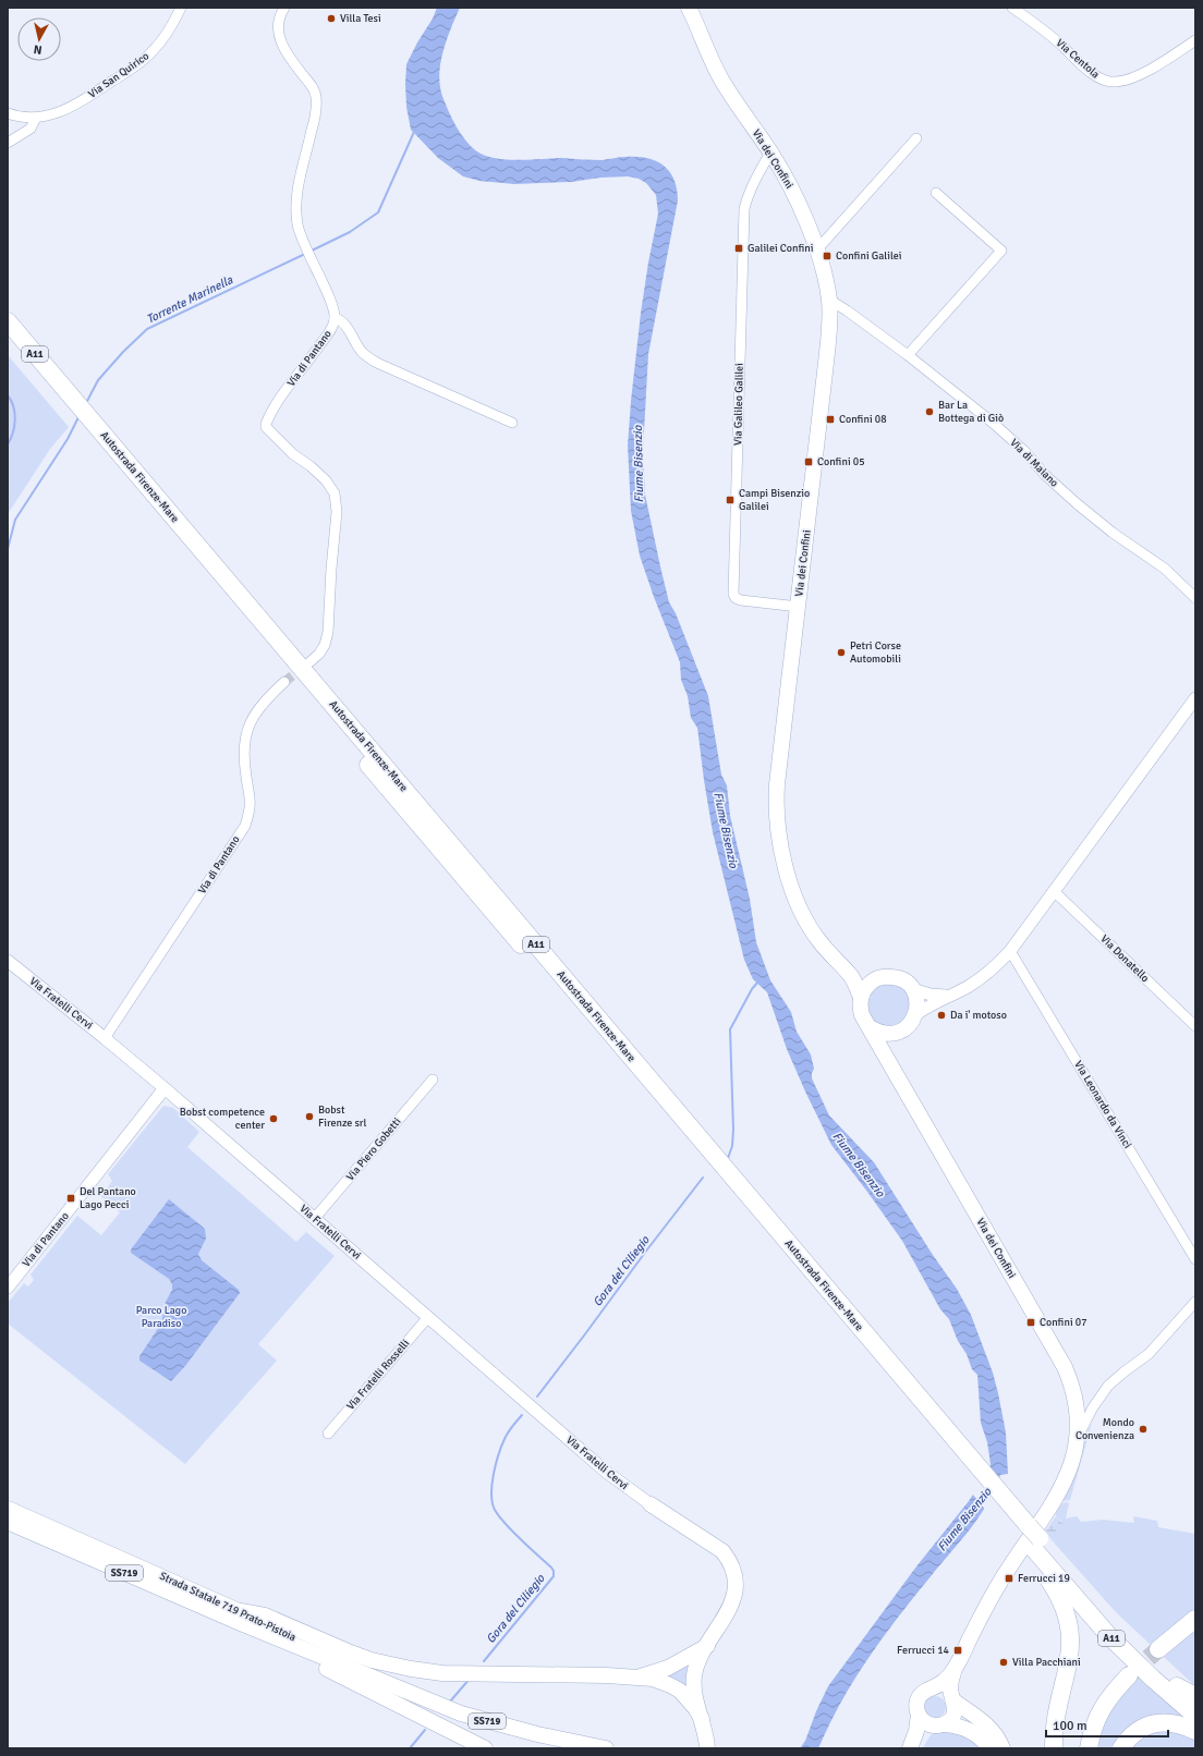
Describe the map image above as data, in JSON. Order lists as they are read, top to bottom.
{
  "streets": {
    "highway": ["A11", "Autostrada Firenze-Mare"],
    "main road": ["Via dei Confini", "SS719", "Strada Statale 719 Prato-Pistoia"],
    "street": [
      "Via Centola",
      "Via San Quirico",
      "Via di Pantano",
      "Via Galileo Galilei",
      "Via di Maiano",
      "Via Donatello",
      "Via Fratelli Cervi",
      "Via Leonardo da Vinci",
      "Via Piero Gobetti",
      "Via Fratelli Rosselli"
    ]
  },
  "crossings": [
    ["Via dei Confini", "Via Galileo Galilei"],
    ["Via dei Confini", "Via di Maiano"],
    ["Via di Pantano", "Via Fratelli Cervi"],
    ["Via Fratelli Cervi", "Via Piero Gobetti"],
    ["Via Fratelli Cervi", "Via Fratelli Rosselli"]
  ],
  "water": ["Torrente Marinella", "Fiume Bisenzio", "Gora del Ciliegio"],
  "parks": ["Parco Lago Paradiso"],
  "places": {
    "other": [
      "Villa Tesi",
      "Bar La Bottega di Giò",
      "Petri Corse Automobili",
      "Da i' motoso",
      "Bobst Firenze srl",
      "Bobst competence center",
      "Mondo Convenienza",
      "Villa Pacchiani"
    ],
    "transit": [
      "Galilei Confini",
      "Confini Galilei",
      "Confini 08",
      "Confini 05",
      "Campi Bisenzio Galilei",
      "Del Pantano Lago Pecci",
      "Confini 07",
      "Ferrucci 19",
      "Ferrucci 14"
    ]
  },
  "scale_bar": "100 m",
  "north": "bottom"
}
